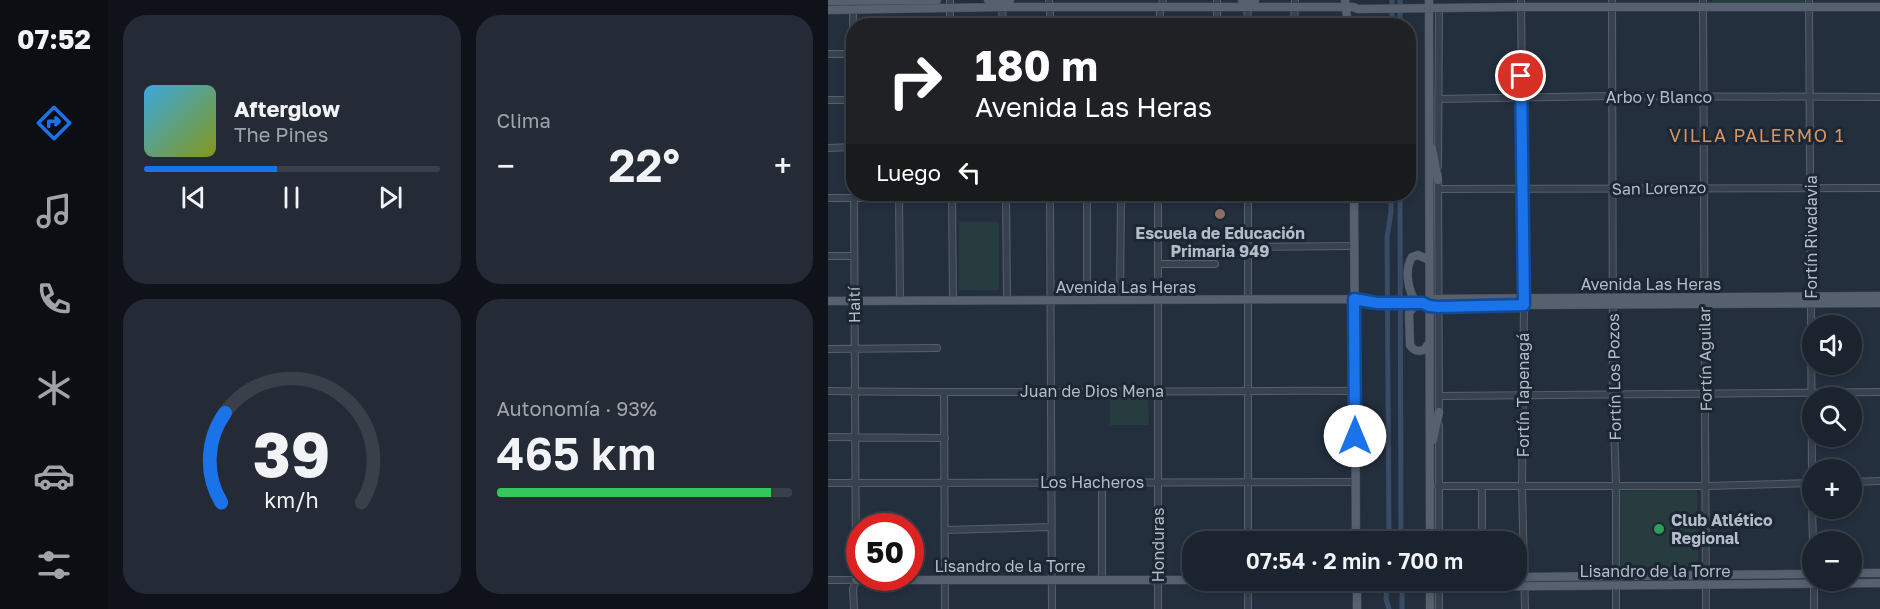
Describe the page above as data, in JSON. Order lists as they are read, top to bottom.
{
  "streets": {
    "main road": ["Avenida Las Heras", "Lisandro de la Torre"],
    "street": [
      "Arbo y Blanco",
      "San Lorenzo",
      "Fortín Rivadavia",
      "Haití",
      "Fortín Aguilar",
      "Fortín Los Pozos",
      "Juan de Dios Mena",
      "Fortín Tapenagá",
      "Los Hacheros",
      "Honduras"
    ]
  },
  "crossings": [
    ["Arbo y Blanco", "Fortín Rivadavia"],
    ["Arbo y Blanco", "Fortín Aguilar"],
    ["Arbo y Blanco", "Fortín Los Pozos"],
    ["Arbo y Blanco", "Fortín Tapenagá"],
    ["San Lorenzo", "Fortín Rivadavia"],
    ["San Lorenzo", "Fortín Aguilar"],
    ["San Lorenzo", "Fortín Los Pozos"],
    ["San Lorenzo", "Fortín Tapenagá"],
    ["Fortín Rivadavia", "Avenida Las Heras"],
    ["Avenida Las Heras", "Haití"],
    ["Avenida Las Heras", "Fortín Aguilar"],
    ["Avenida Las Heras", "Fortín Los Pozos"],
    ["Avenida Las Heras", "Fortín Tapenagá"],
    ["Avenida Las Heras", "Honduras"],
    ["Haití", "Juan de Dios Mena"],
    ["Haití", "Los Hacheros"],
    ["Fortín Aguilar", "Lisandro de la Torre"],
    ["Fortín Los Pozos", "Lisandro de la Torre"],
    ["Juan de Dios Mena", "Honduras"],
    ["Los Hacheros", "Honduras"],
    ["Honduras", "Lisandro de la Torre"]
  ],
  "districts": ["VILLA PALERMO 1"],
  "places": ["Escuela de Educación Primaria 949", "Club Atlético Regional"],
  "page": {
    "tabs": "07:52",
    "tile": [
      "Clima",
      ["Autonomía · 93%", "465 km"]
    ],
    "turn": ["180 m", "Avenida Las Heras"],
    "song": ["Afterglow", "The Pines"],
    "heat": ["−", "22°", "+"],
    "then": "Luego",
    "map_buttons": ["+", "−"],
    "limit": "50",
    "trip": "07:54 · 2 min · 700 m",
    "gauge": ["39", "km/h"]
  }
}
